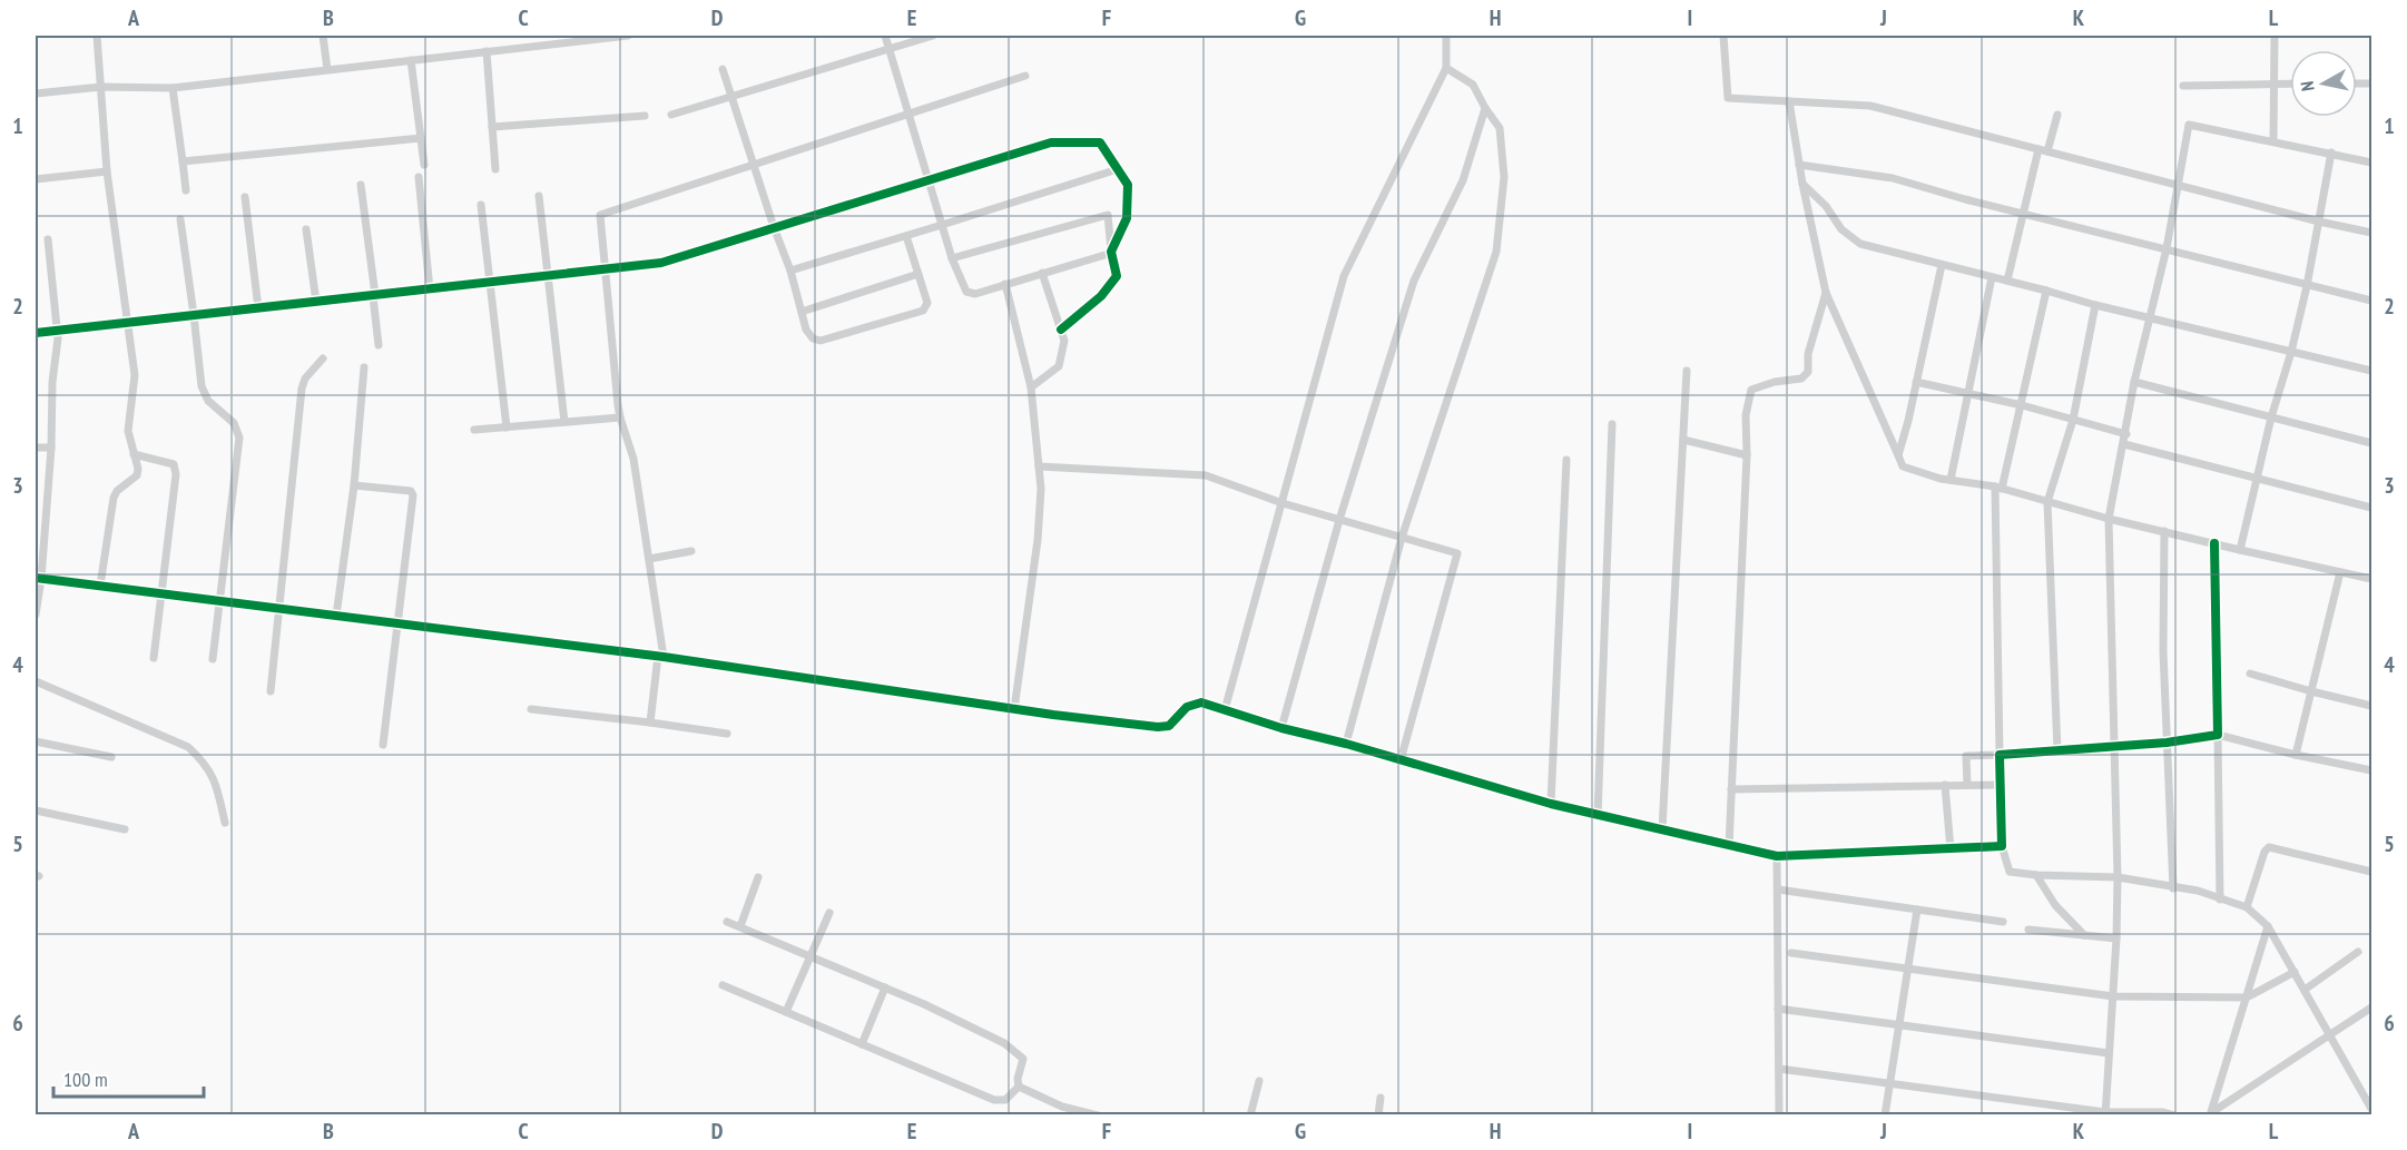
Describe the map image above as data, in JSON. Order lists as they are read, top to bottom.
{
  "scale_bar": "100 m",
  "north": "left",
  "grid": {
    "columns": [
      "A",
      "B",
      "C",
      "D",
      "E",
      "F",
      "G",
      "H",
      "I",
      "J",
      "K",
      "L"
    ],
    "rows": [
      "1",
      "2",
      "3",
      "4",
      "5",
      "6"
    ]
  }
}
